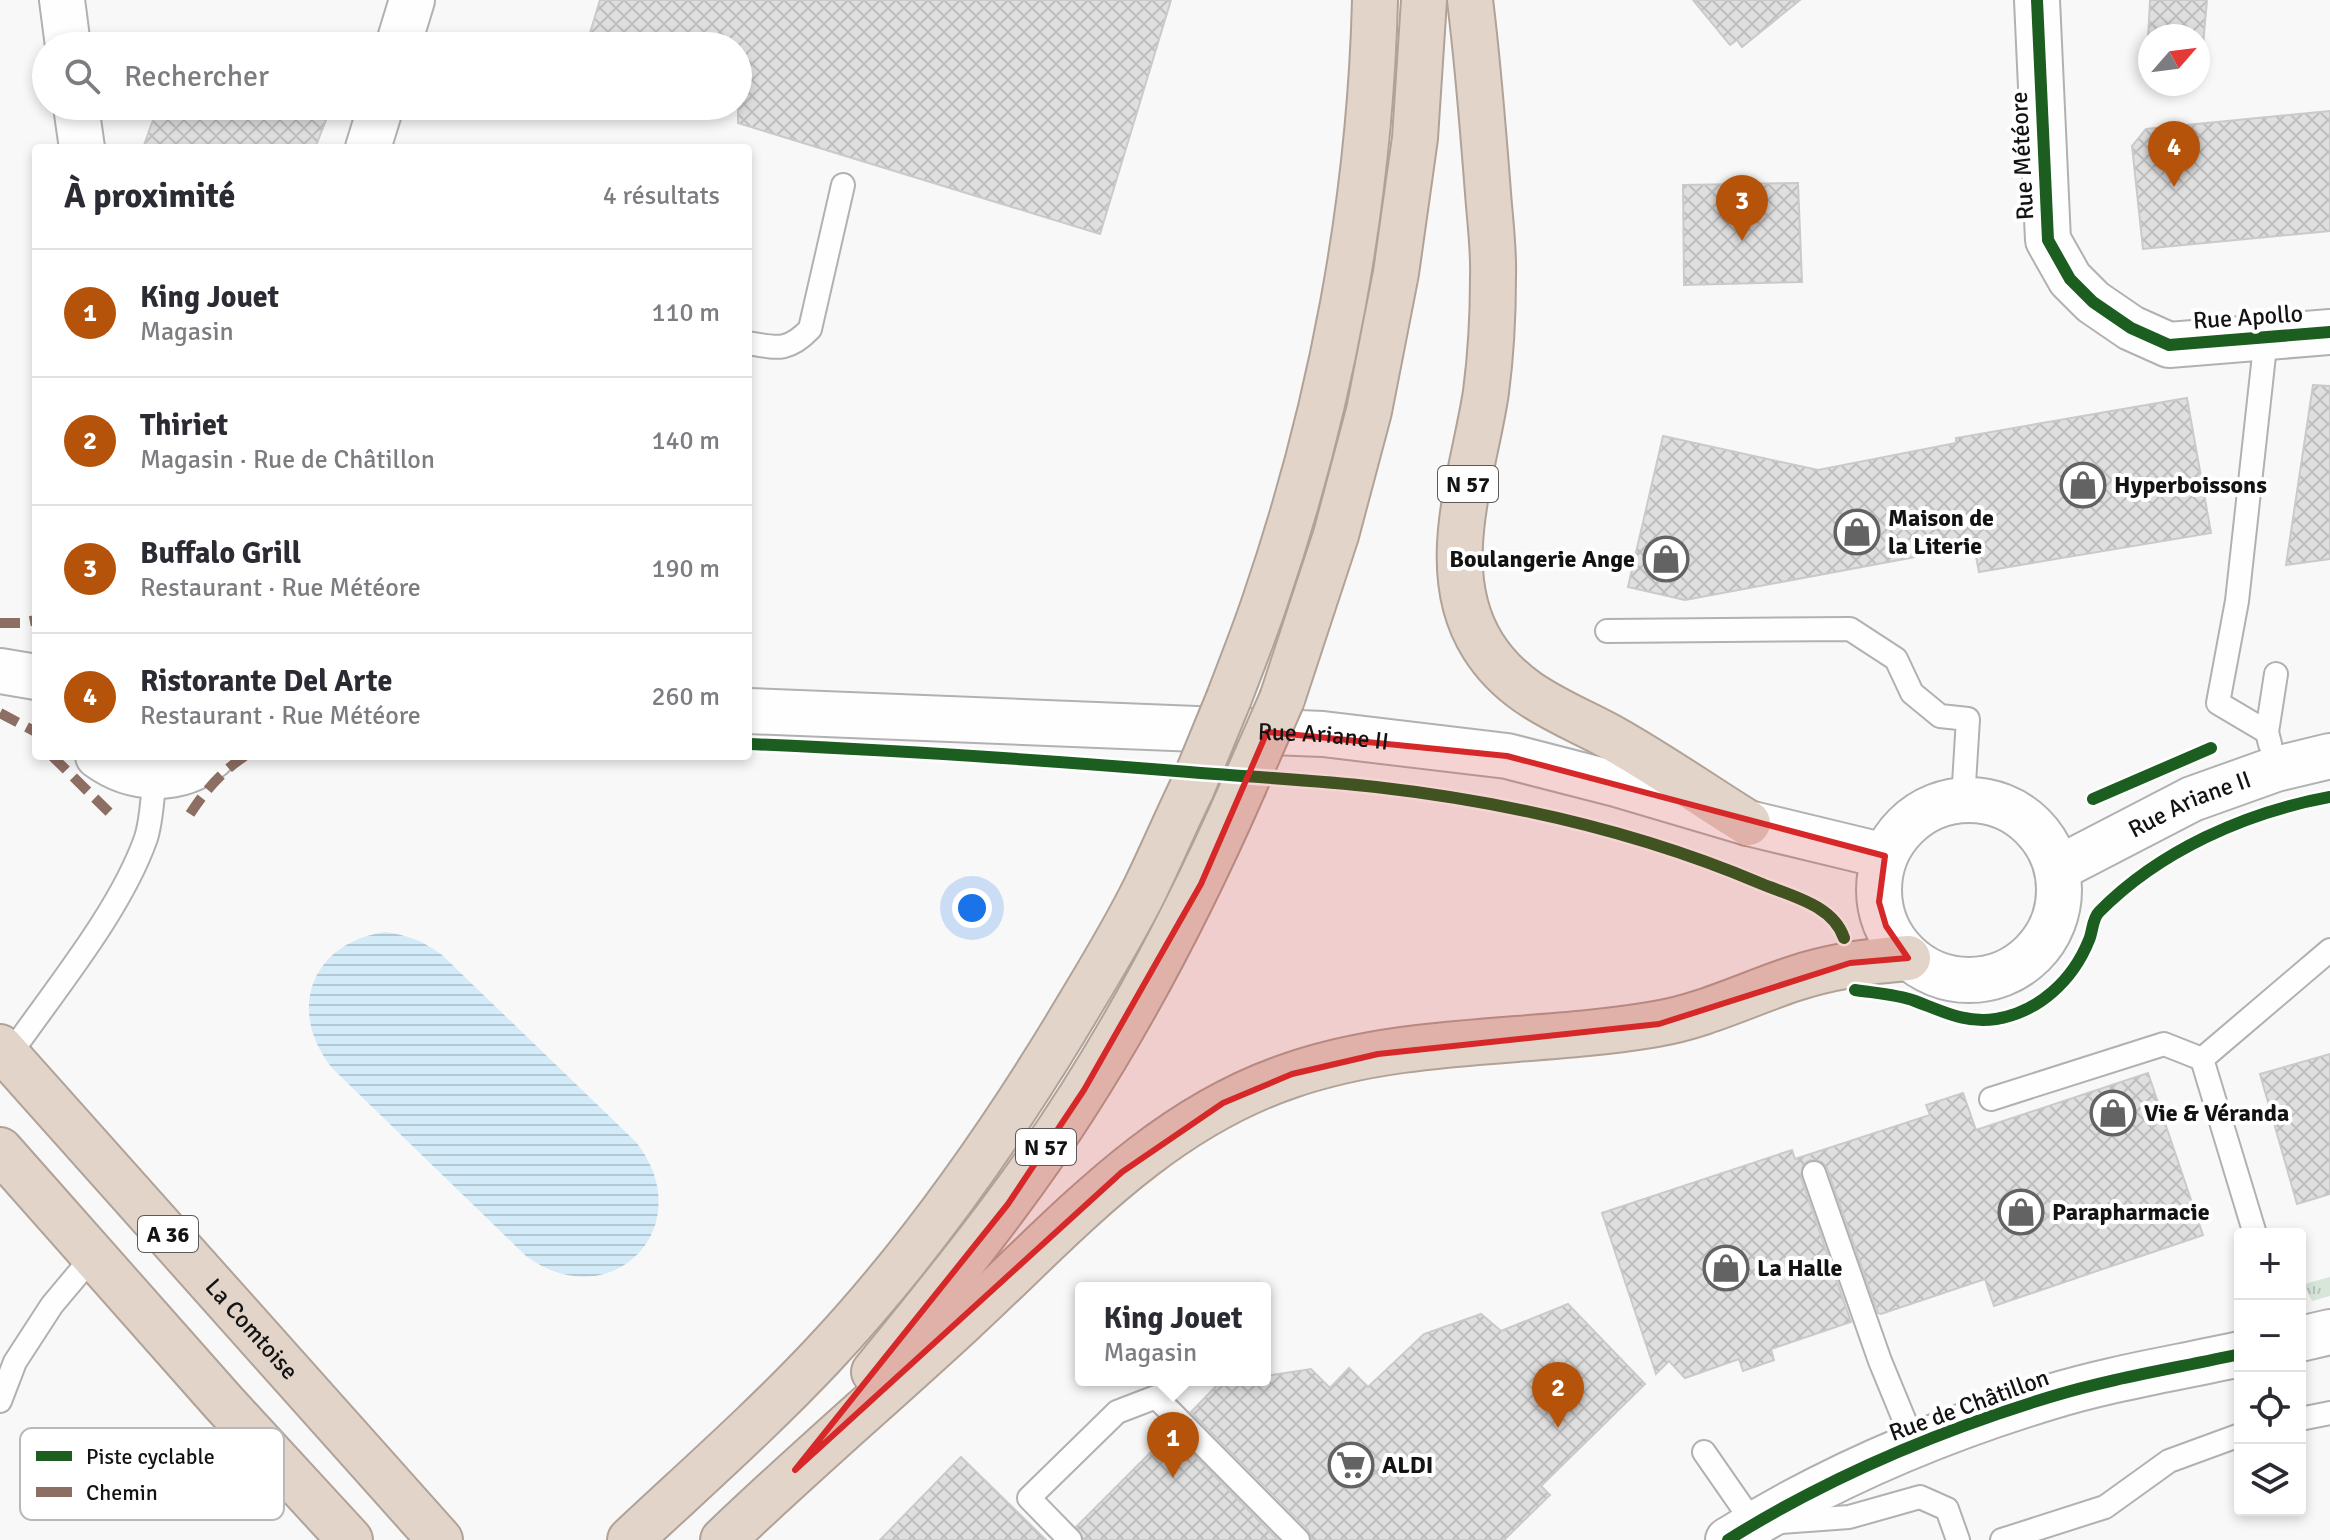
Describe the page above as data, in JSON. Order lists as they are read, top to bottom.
{
  "streets": {
    "highway": ["N 57", "A 36", "La Comtoise"],
    "main road": [
      "Rue Météore",
      "Rue Apollo",
      "Rue Ariane II",
      "Rue de Châtillon"
    ]
  },
  "crossings": [
    ["Rue Météore", "Rue Apollo"],
    ["N 57", "Rue Ariane II"]
  ],
  "places": {
    "shop": [
      "Hyperboissons",
      "Maison de la Literie",
      "Boulangerie Ange",
      "Vie & Véranda",
      "Parapharmacie",
      "La Halle"
    ],
    "supermarket": ["ALDI"]
  },
  "legend": ["Piste cyclable", "Chemin"],
  "north": "top right",
  "page": {
    "search": "Rechercher",
    "pins": [
      "4",
      "3",
      "2",
      "1"
    ],
    "heading": ["À proximité", "4 résultats"],
    "list": [
      {
        "mark": "1",
        "name": "King Jouet",
        "note": "Magasin",
        "value": "110 m"
      },
      {
        "mark": "2",
        "name": "Thiriet",
        "note": "Magasin · Rue de Châtillon",
        "value": "140 m"
      },
      {
        "mark": "3",
        "name": "Buffalo Grill",
        "note": "Restaurant · Rue Météore",
        "value": "190 m"
      },
      {
        "mark": "4",
        "name": "Ristorante Del Arte",
        "note": "Restaurant · Rue Météore",
        "value": "260 m"
      }
    ],
    "map_buttons": ["+", "−"],
    "popup": ["King Jouet", "Magasin"]
  }
}
